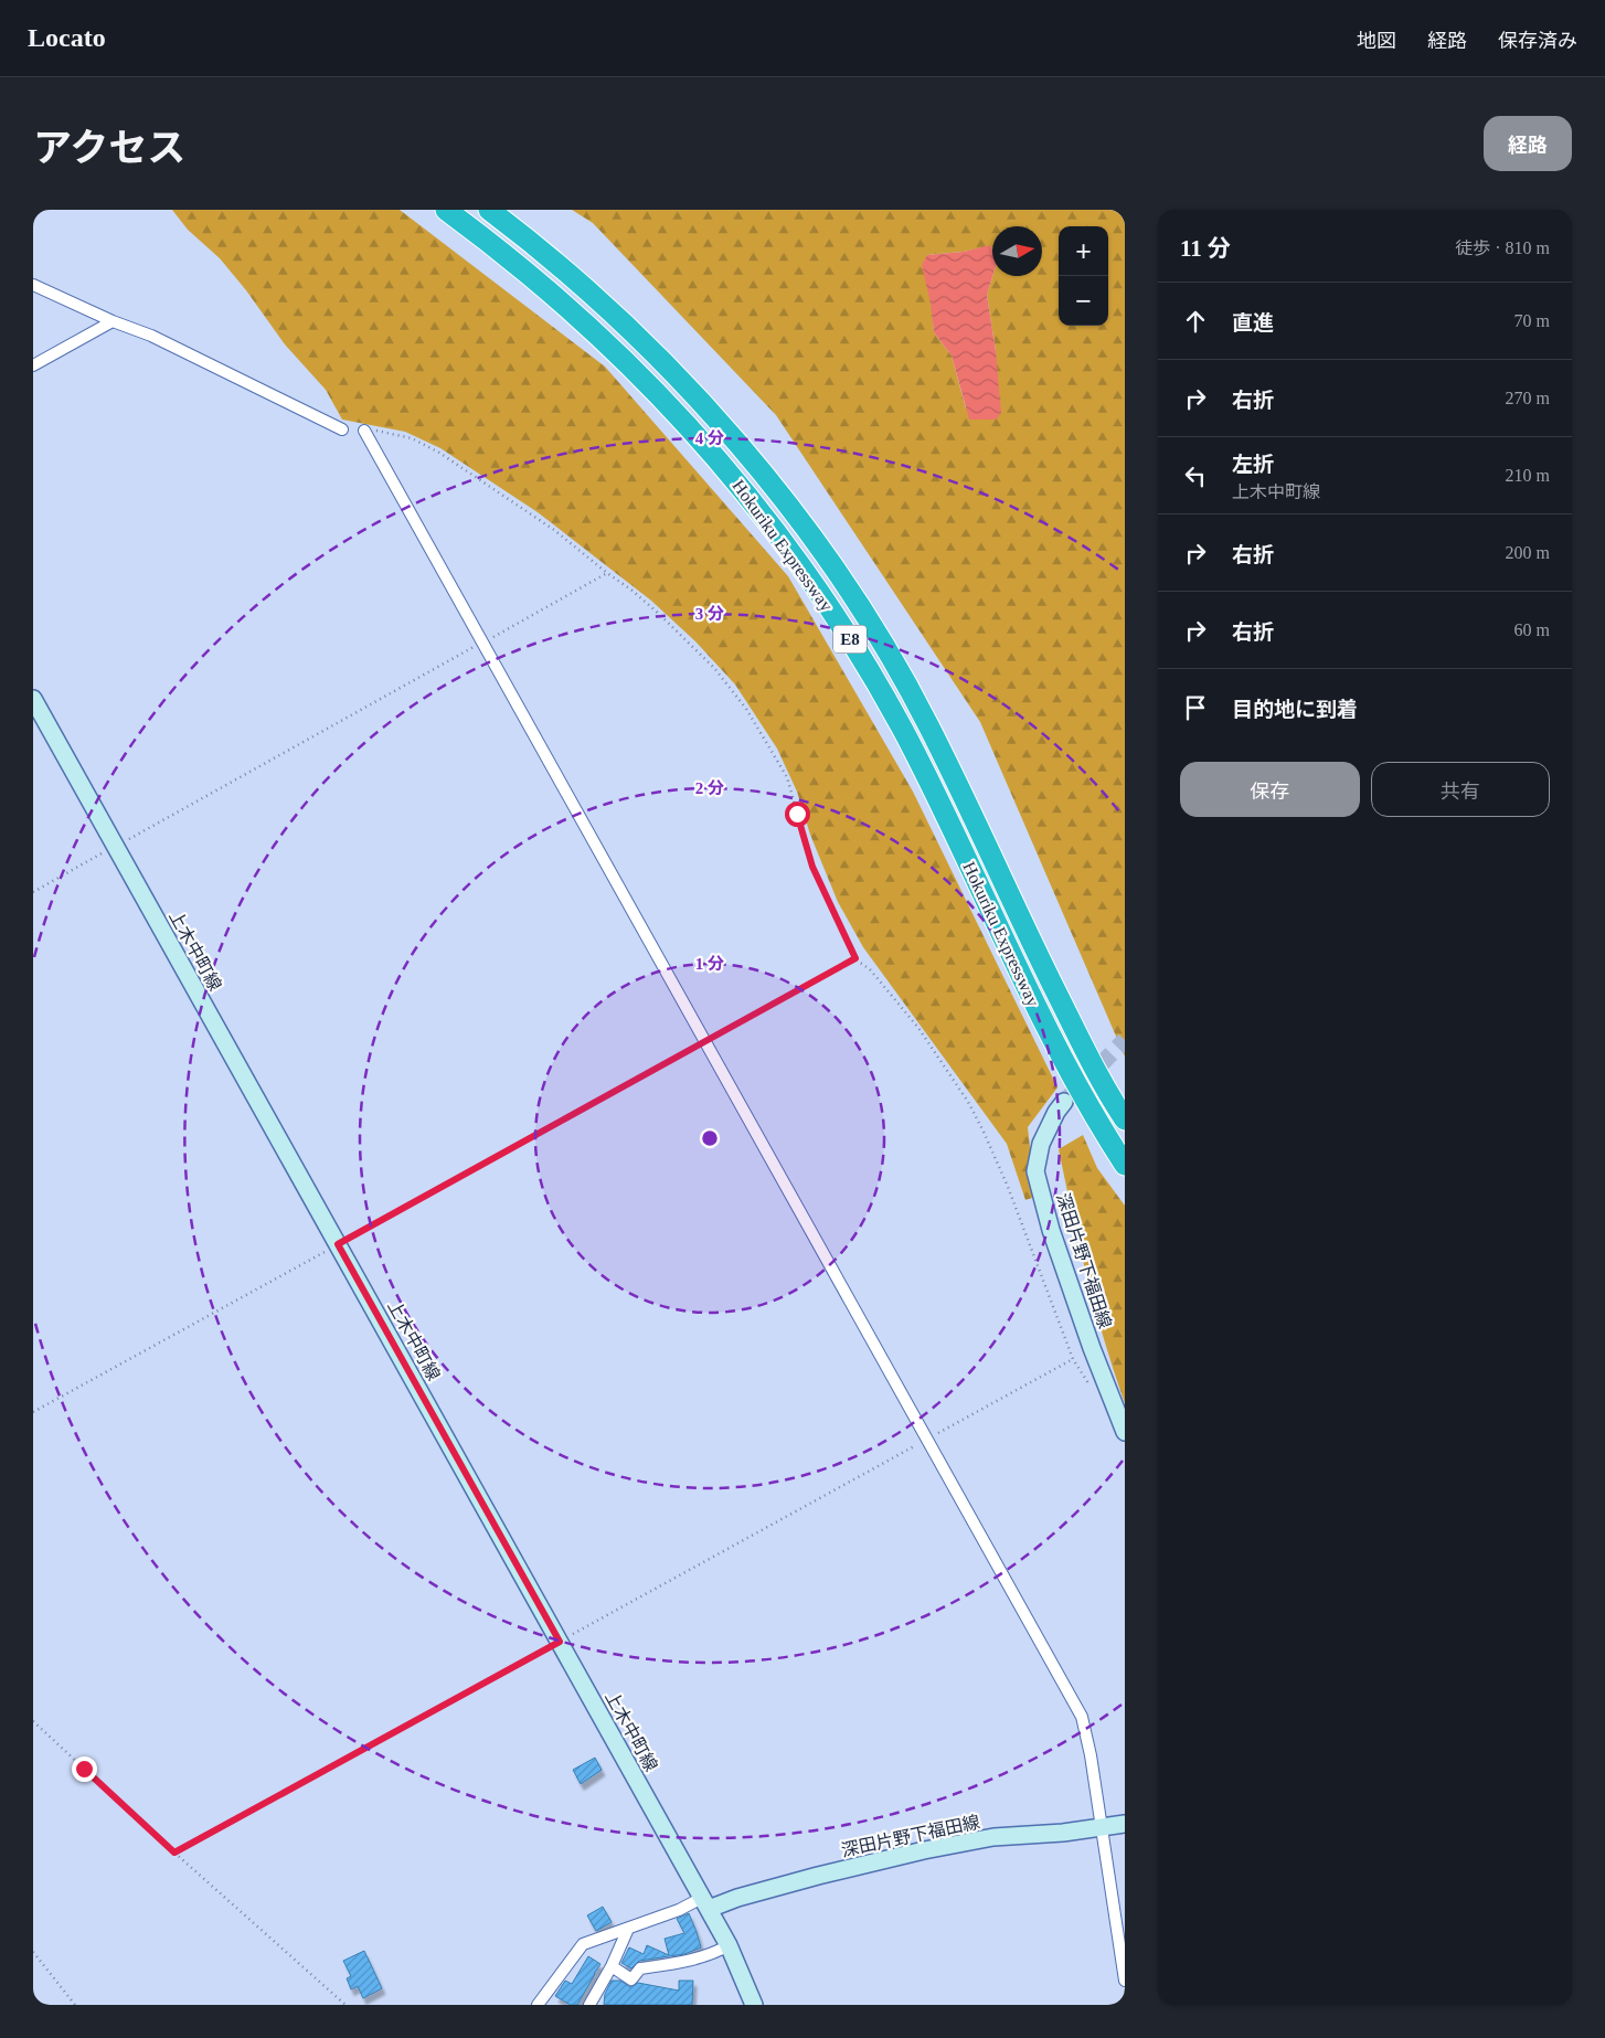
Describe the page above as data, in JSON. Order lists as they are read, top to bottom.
{
  "streets": {
    "highway": ["Hokuriku Expressway", "E8"],
    "main road": ["上木中町線", "深田片野下福田線"]
  },
  "crossings": [
    ["上木中町線", "深田片野下福田線"]
  ],
  "north": "right",
  "page": {
    "header": "Locato",
    "nav": ["地図", "経路", "保存済み"],
    "title": "アクセス",
    "buttons": [
      "経路",
      ["保存", "共有"]
    ],
    "heading": ["11 分", "徒歩 · 810 m"],
    "map_buttons": ["+", "−"],
    "list": [
      ["直進", "70 m"],
      ["右折", "270 m"],
      ["左折", "上木中町線", "210 m"],
      ["右折", "200 m"],
      ["右折", "60 m"],
      "目的地に到着"
    ]
  },
  "rings": [
    "4 分",
    "3 分",
    "2 分",
    "1 分"
  ]
}
